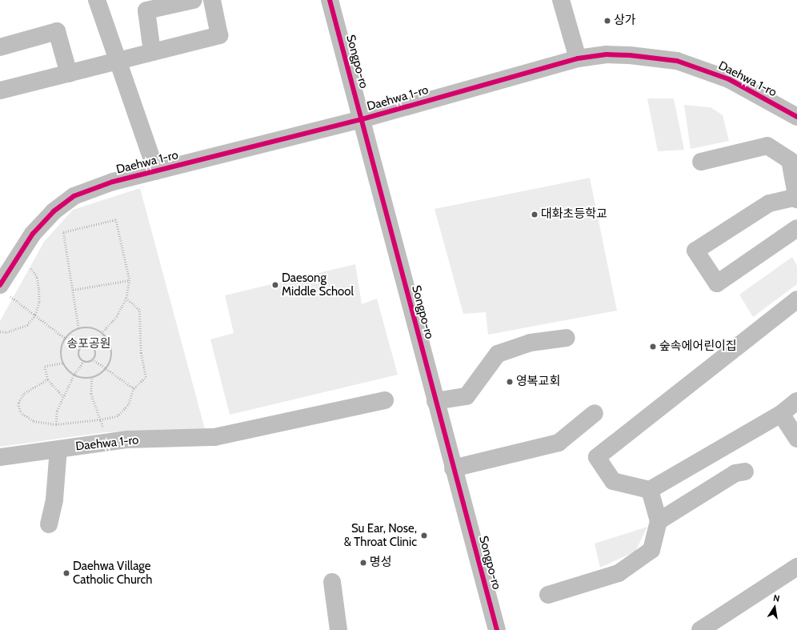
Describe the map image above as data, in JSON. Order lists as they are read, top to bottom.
{
  "streets": {
    "street": ["Songpo-ro", "Daehwa 1-ro"]
  },
  "crossings": [
    ["Songpo-ro", "Daehwa 1-ro"]
  ],
  "parks": ["송포공원"],
  "places": [
    "상가",
    "대화초등학교",
    "Daesong Middle School",
    "숲속에어린이집",
    "영복교회",
    "Su Ear, Nose, & Throat Clinic",
    "명성",
    "Daehwa Village Catholic Church"
  ],
  "north": "top"
}
